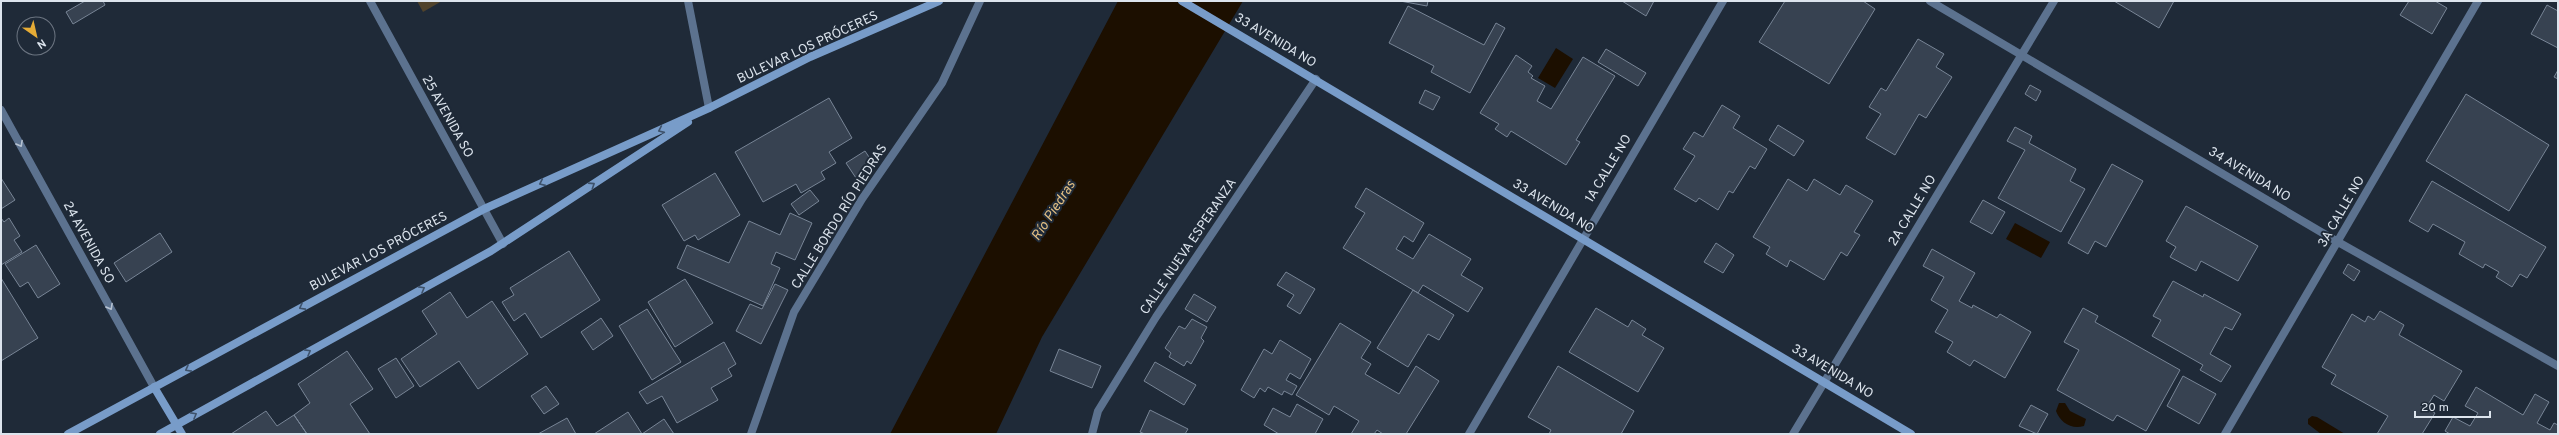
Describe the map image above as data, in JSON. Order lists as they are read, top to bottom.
{
  "streets": {
    "street": [
      "33 AVENIDA NO",
      "BULEVAR LOS PRÓCERES",
      "25 AVENIDA SO",
      "1A CALLE NO",
      "34 AVENIDA NO",
      "2A CALLE NO",
      "3A CALLE NO",
      "CALLE BORDO RÍO PIEDRAS",
      "24 AVENIDA SO",
      "CALLE NUEVA ESPERANZA"
    ]
  },
  "crossings": [
    ["33 AVENIDA NO", "1A CALLE NO"],
    ["33 AVENIDA NO", "2A CALLE NO"],
    ["33 AVENIDA NO", "CALLE NUEVA ESPERANZA"],
    ["BULEVAR LOS PRÓCERES", "25 AVENIDA SO"],
    ["BULEVAR LOS PRÓCERES", "24 AVENIDA SO"],
    ["34 AVENIDA NO", "2A CALLE NO"],
    ["34 AVENIDA NO", "3A CALLE NO"]
  ],
  "one_way": ["24 AVENIDA SO"],
  "water": ["Río Piedras"],
  "scale_bar": "20 m",
  "north": "bottom right"
}
